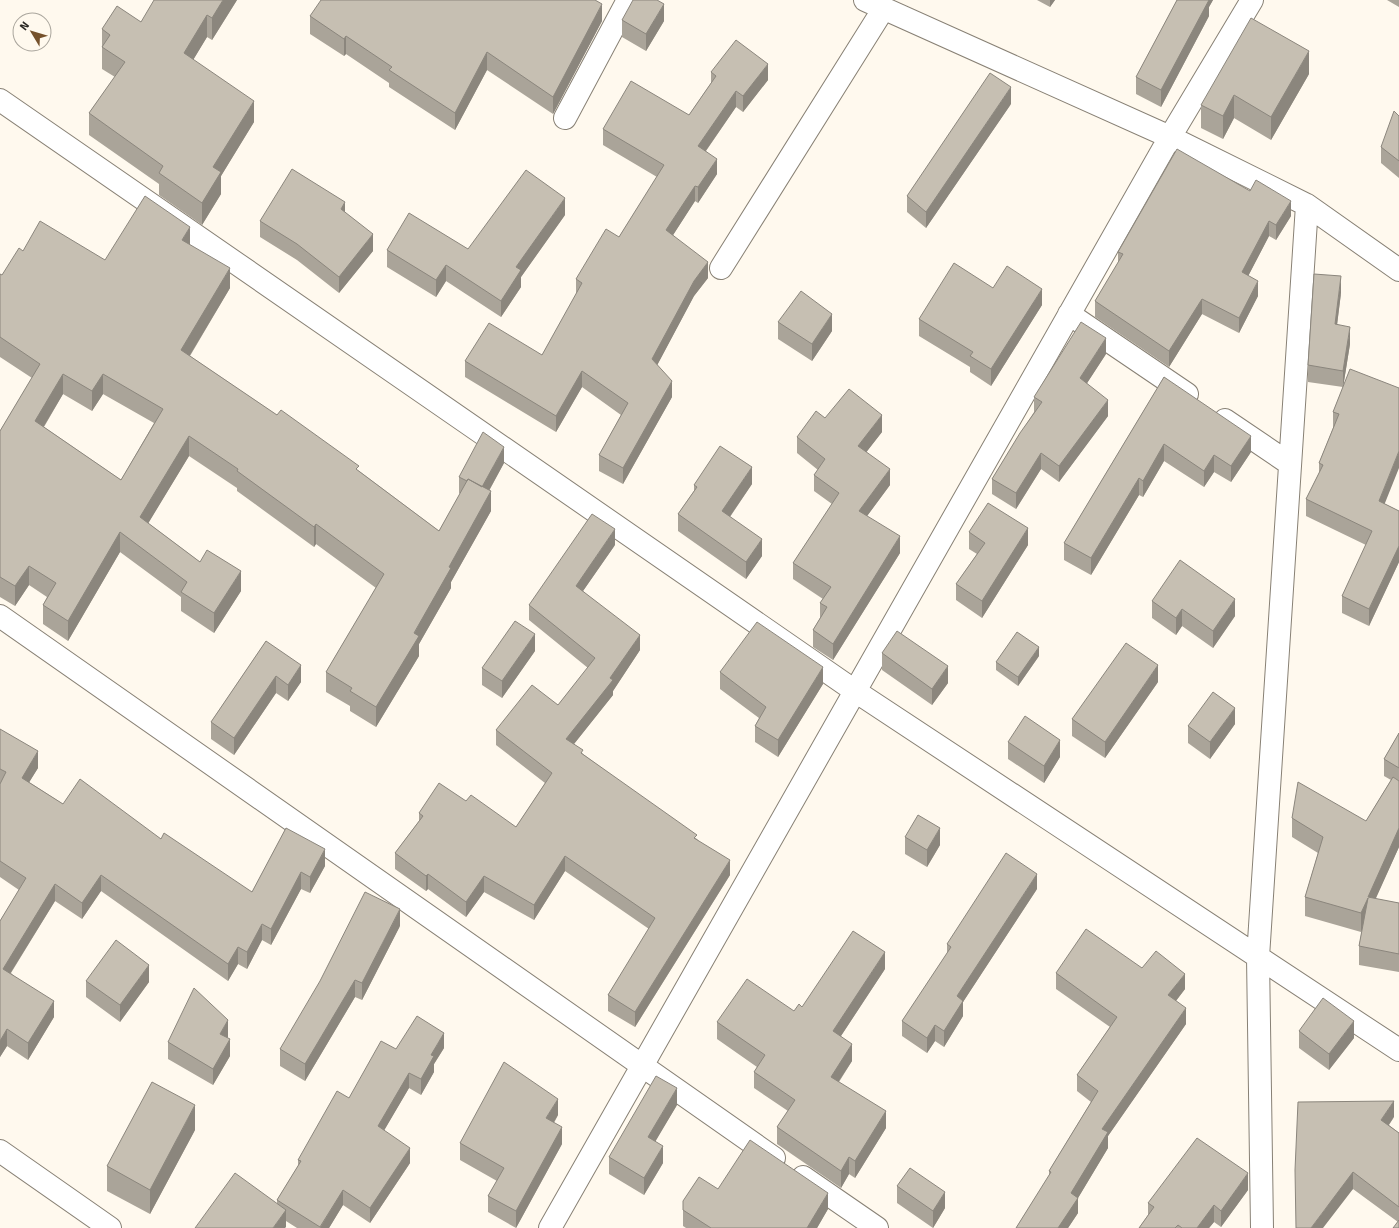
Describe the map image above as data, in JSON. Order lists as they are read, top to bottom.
{
  "north": "top left"
}
